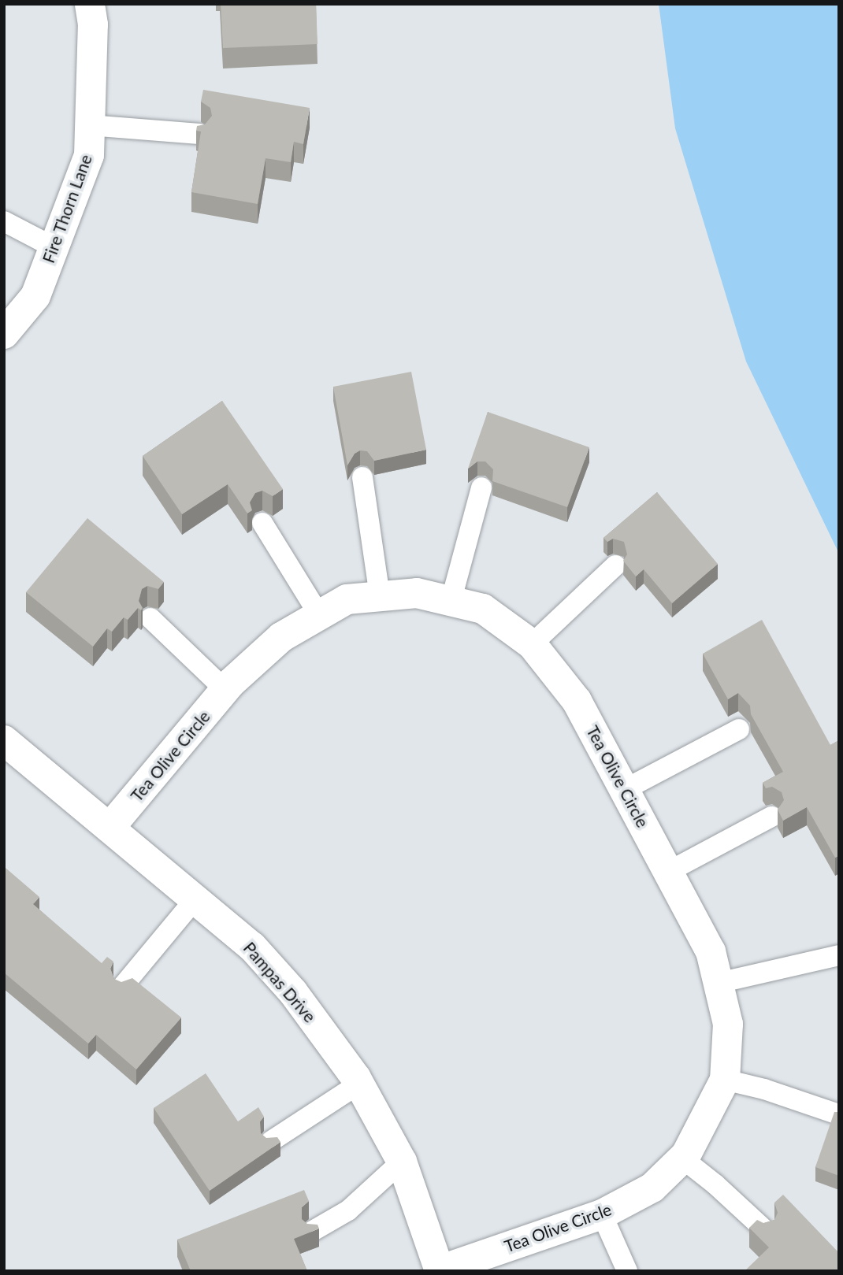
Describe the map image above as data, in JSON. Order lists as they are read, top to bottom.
{
  "streets": {
    "street": ["Fire Thorn Lane", "Tea Olive Circle", "Pampas Drive"]
  },
  "crossings": [
    ["Tea Olive Circle", "Pampas Drive"]
  ]
}
